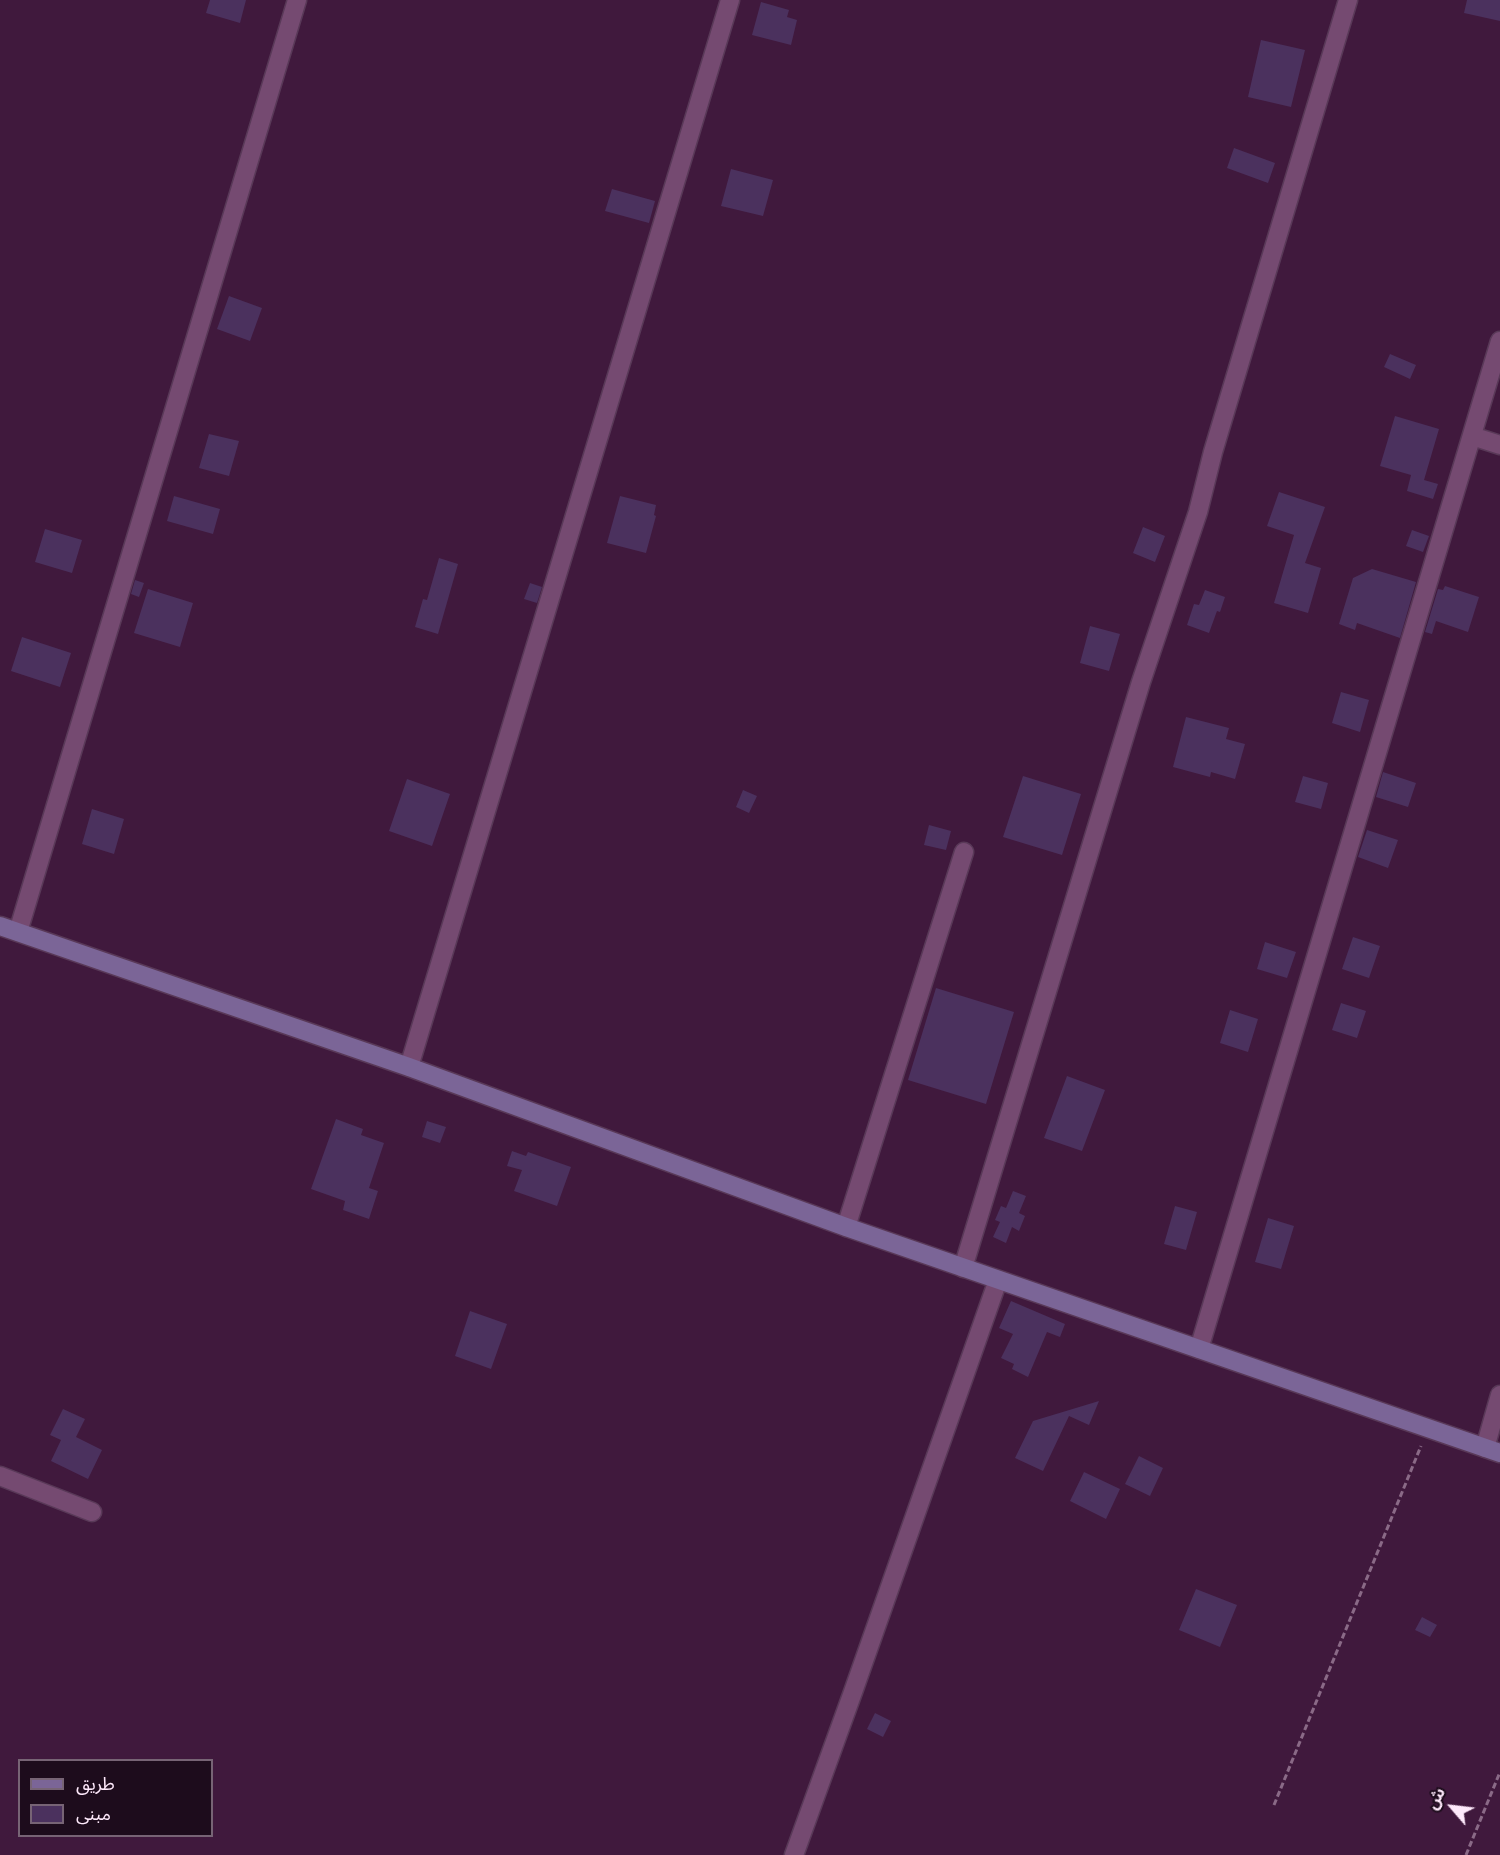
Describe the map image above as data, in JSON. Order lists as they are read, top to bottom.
{
  "legend": ["طريق", "مبنى"],
  "north": "top left"
}
